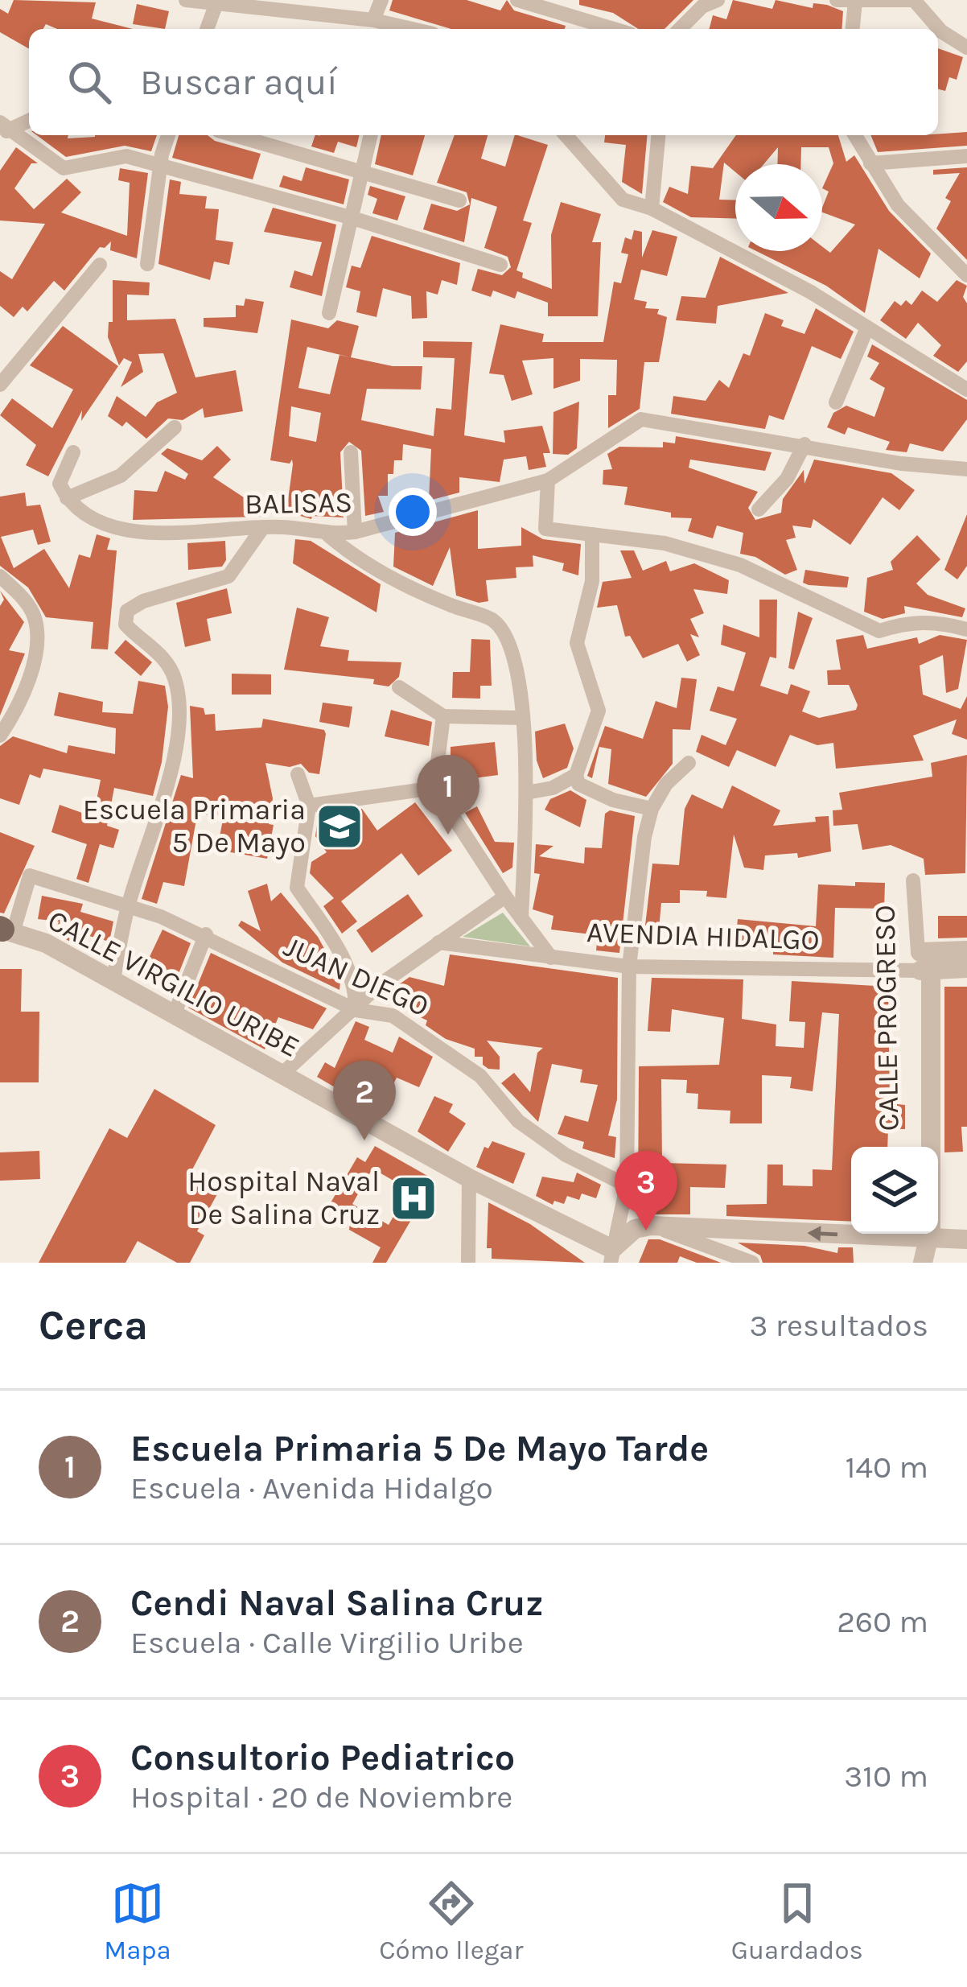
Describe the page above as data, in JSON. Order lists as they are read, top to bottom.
{
  "streets": {
    "street": [
      "BALISAS",
      "AVENDIA HIDALGO",
      "JUAN DIEGO",
      "CALLE VIRGILIO URIBE",
      "CALLE PROGRESO"
    ]
  },
  "crossings": [
    ["AVENDIA HIDALGO", "CALLE PROGRESO"],
    ["JUAN DIEGO", "CALLE VIRGILIO URIBE"]
  ],
  "places": {
    "school or university": ["Escuela Primaria 5 De Mayo"],
    "hospital": ["Hospital Naval De Salina Cruz"]
  },
  "north": "right",
  "page": {
    "search": "Buscar aquí",
    "pins": ["1", "2", "3"],
    "heading": ["Cerca", "3 resultados"],
    "list": [
      {
        "mark": "1",
        "name": "Escuela Primaria 5 De Mayo Tarde",
        "note": "Escuela · Avenida Hidalgo",
        "value": "140 m"
      },
      {
        "mark": "2",
        "name": "Cendi Naval Salina Cruz",
        "note": "Escuela · Calle Virgilio Uribe",
        "value": "260 m"
      },
      {
        "mark": "3",
        "name": "Consultorio Pediatrico",
        "note": "Hospital · 20 de Noviembre",
        "value": "310 m"
      }
    ],
    "nav": ["Mapa", "Cómo llegar", "Guardados"]
  }
}
